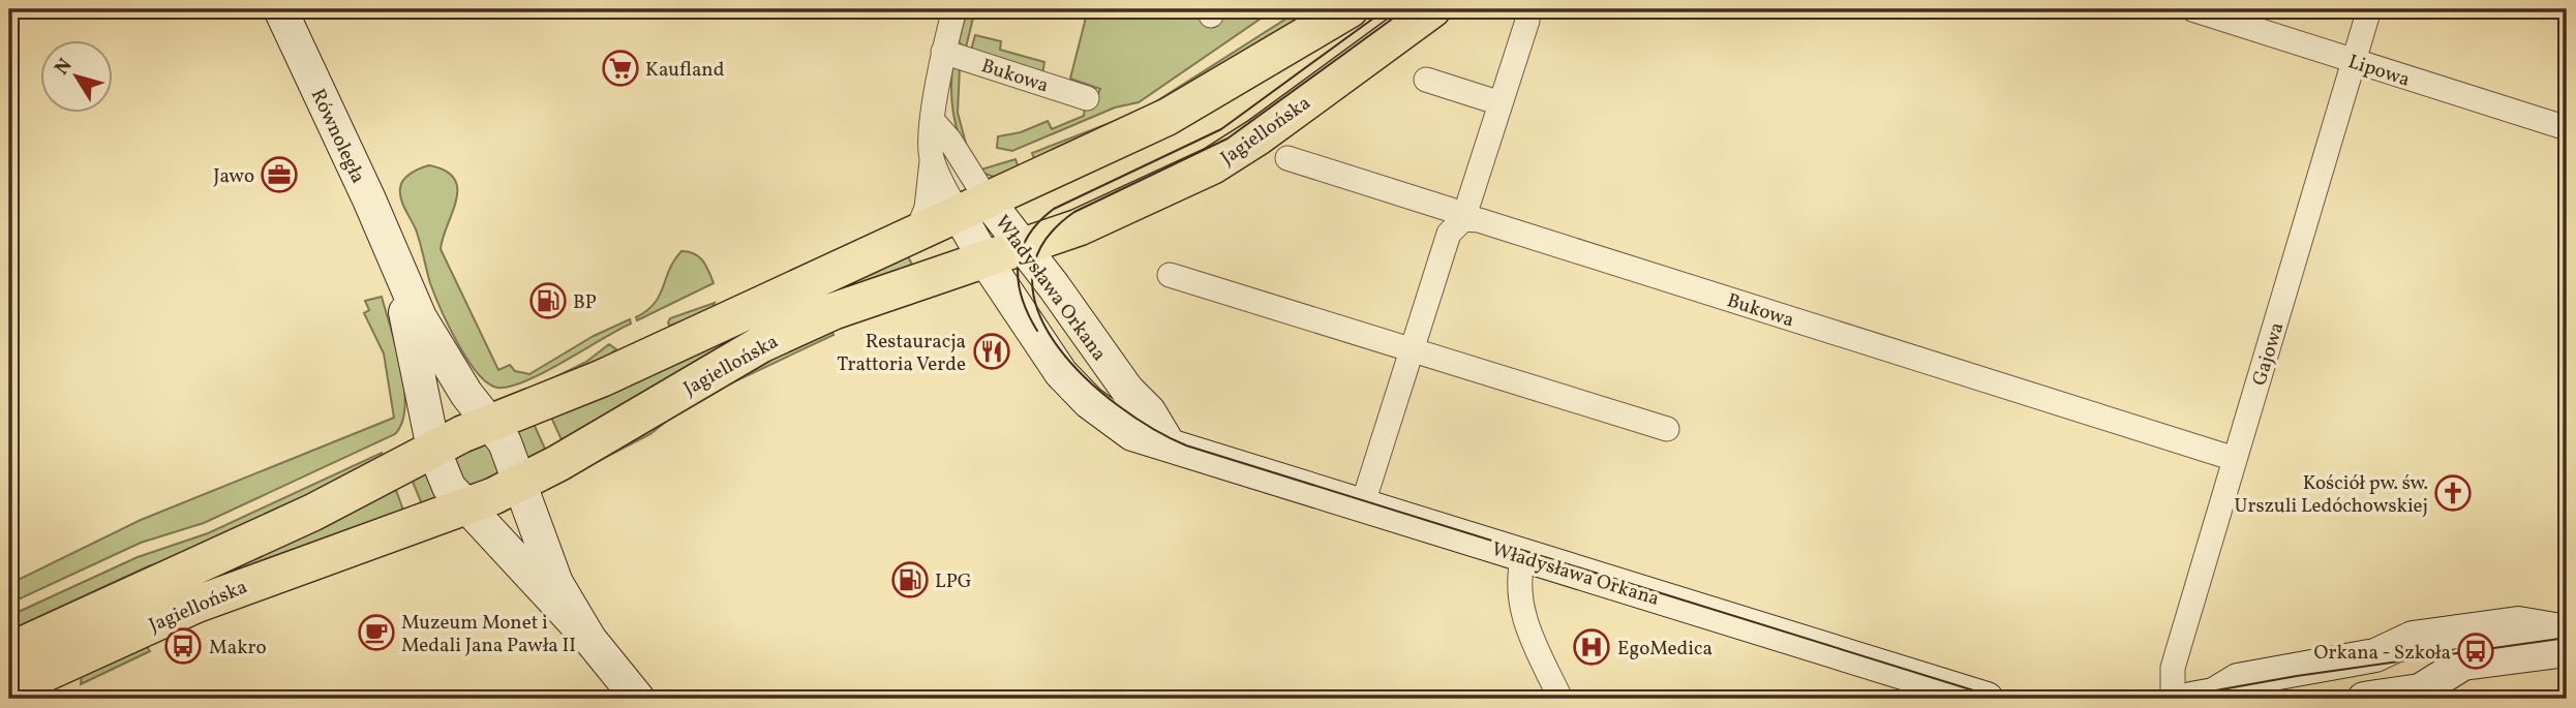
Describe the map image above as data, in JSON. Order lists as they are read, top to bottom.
{
  "streets": {
    "main road": ["Jagiellońska"],
    "street": [
      "Lipowa",
      "Bukowa",
      "Równoległa",
      "Władysława Orkana",
      "Gajowa"
    ]
  },
  "crossings": [
    ["Lipowa", "Gajowa"],
    ["Bukowa", "Gajowa"],
    ["Jagiellońska", "Równoległa"],
    ["Jagiellońska", "Władysława Orkana"]
  ],
  "places": {
    "supermarket": ["Kaufland"],
    "office": ["Jawo"],
    "fuel station": ["BP", "LPG"],
    "restaurant": ["Restauracja Trattoria Verde"],
    "church": ["Kościół pw. św. Urszuli Ledóchowskiej"],
    "cafe": ["Muzeum Monet i Medali Jana Pawła II"],
    "bus stop": ["Makro", "Orkana - Szkoła"],
    "hospital": ["EgoMedica"]
  },
  "north": "top left"
}
